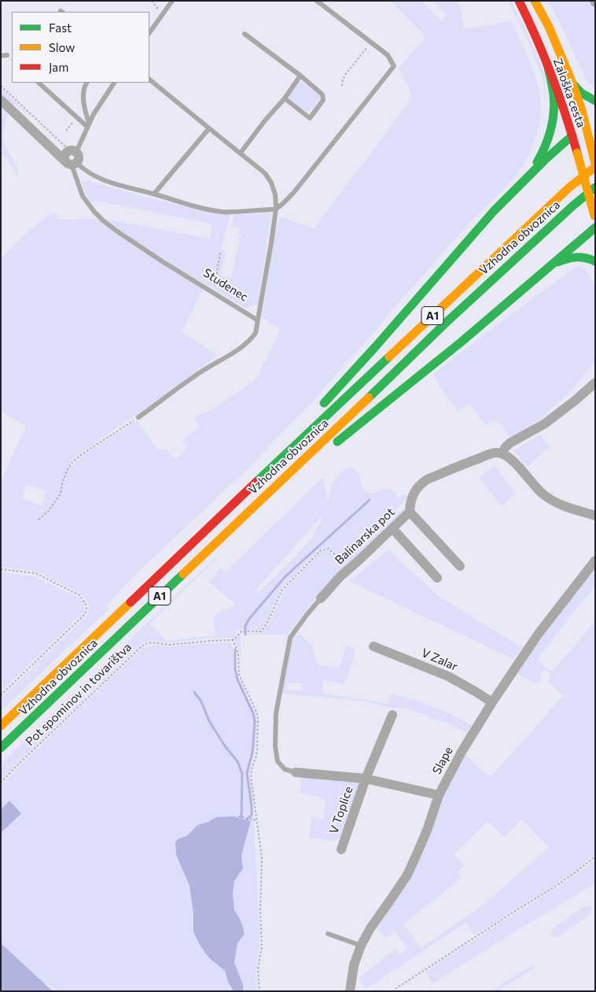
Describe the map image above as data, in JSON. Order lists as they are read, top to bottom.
{
  "streets": {
    "main road": ["Zaloška cesta", "Vzhodna obvoznica", "A1"],
    "street": [
      "Balinarska pot",
      "V Zalar",
      "Slape",
      "V Toplice"
    ],
    "lane": ["Studenec"],
    "path": ["Pot spominov in tovarištva"]
  },
  "crossings": [
    ["Zaloška cesta", "Vzhodna obvoznica"],
    ["V Zalar", "Slape"],
    ["Slape", "V Toplice"]
  ],
  "legend": ["Fast", "Slow", "Jam"]
}
